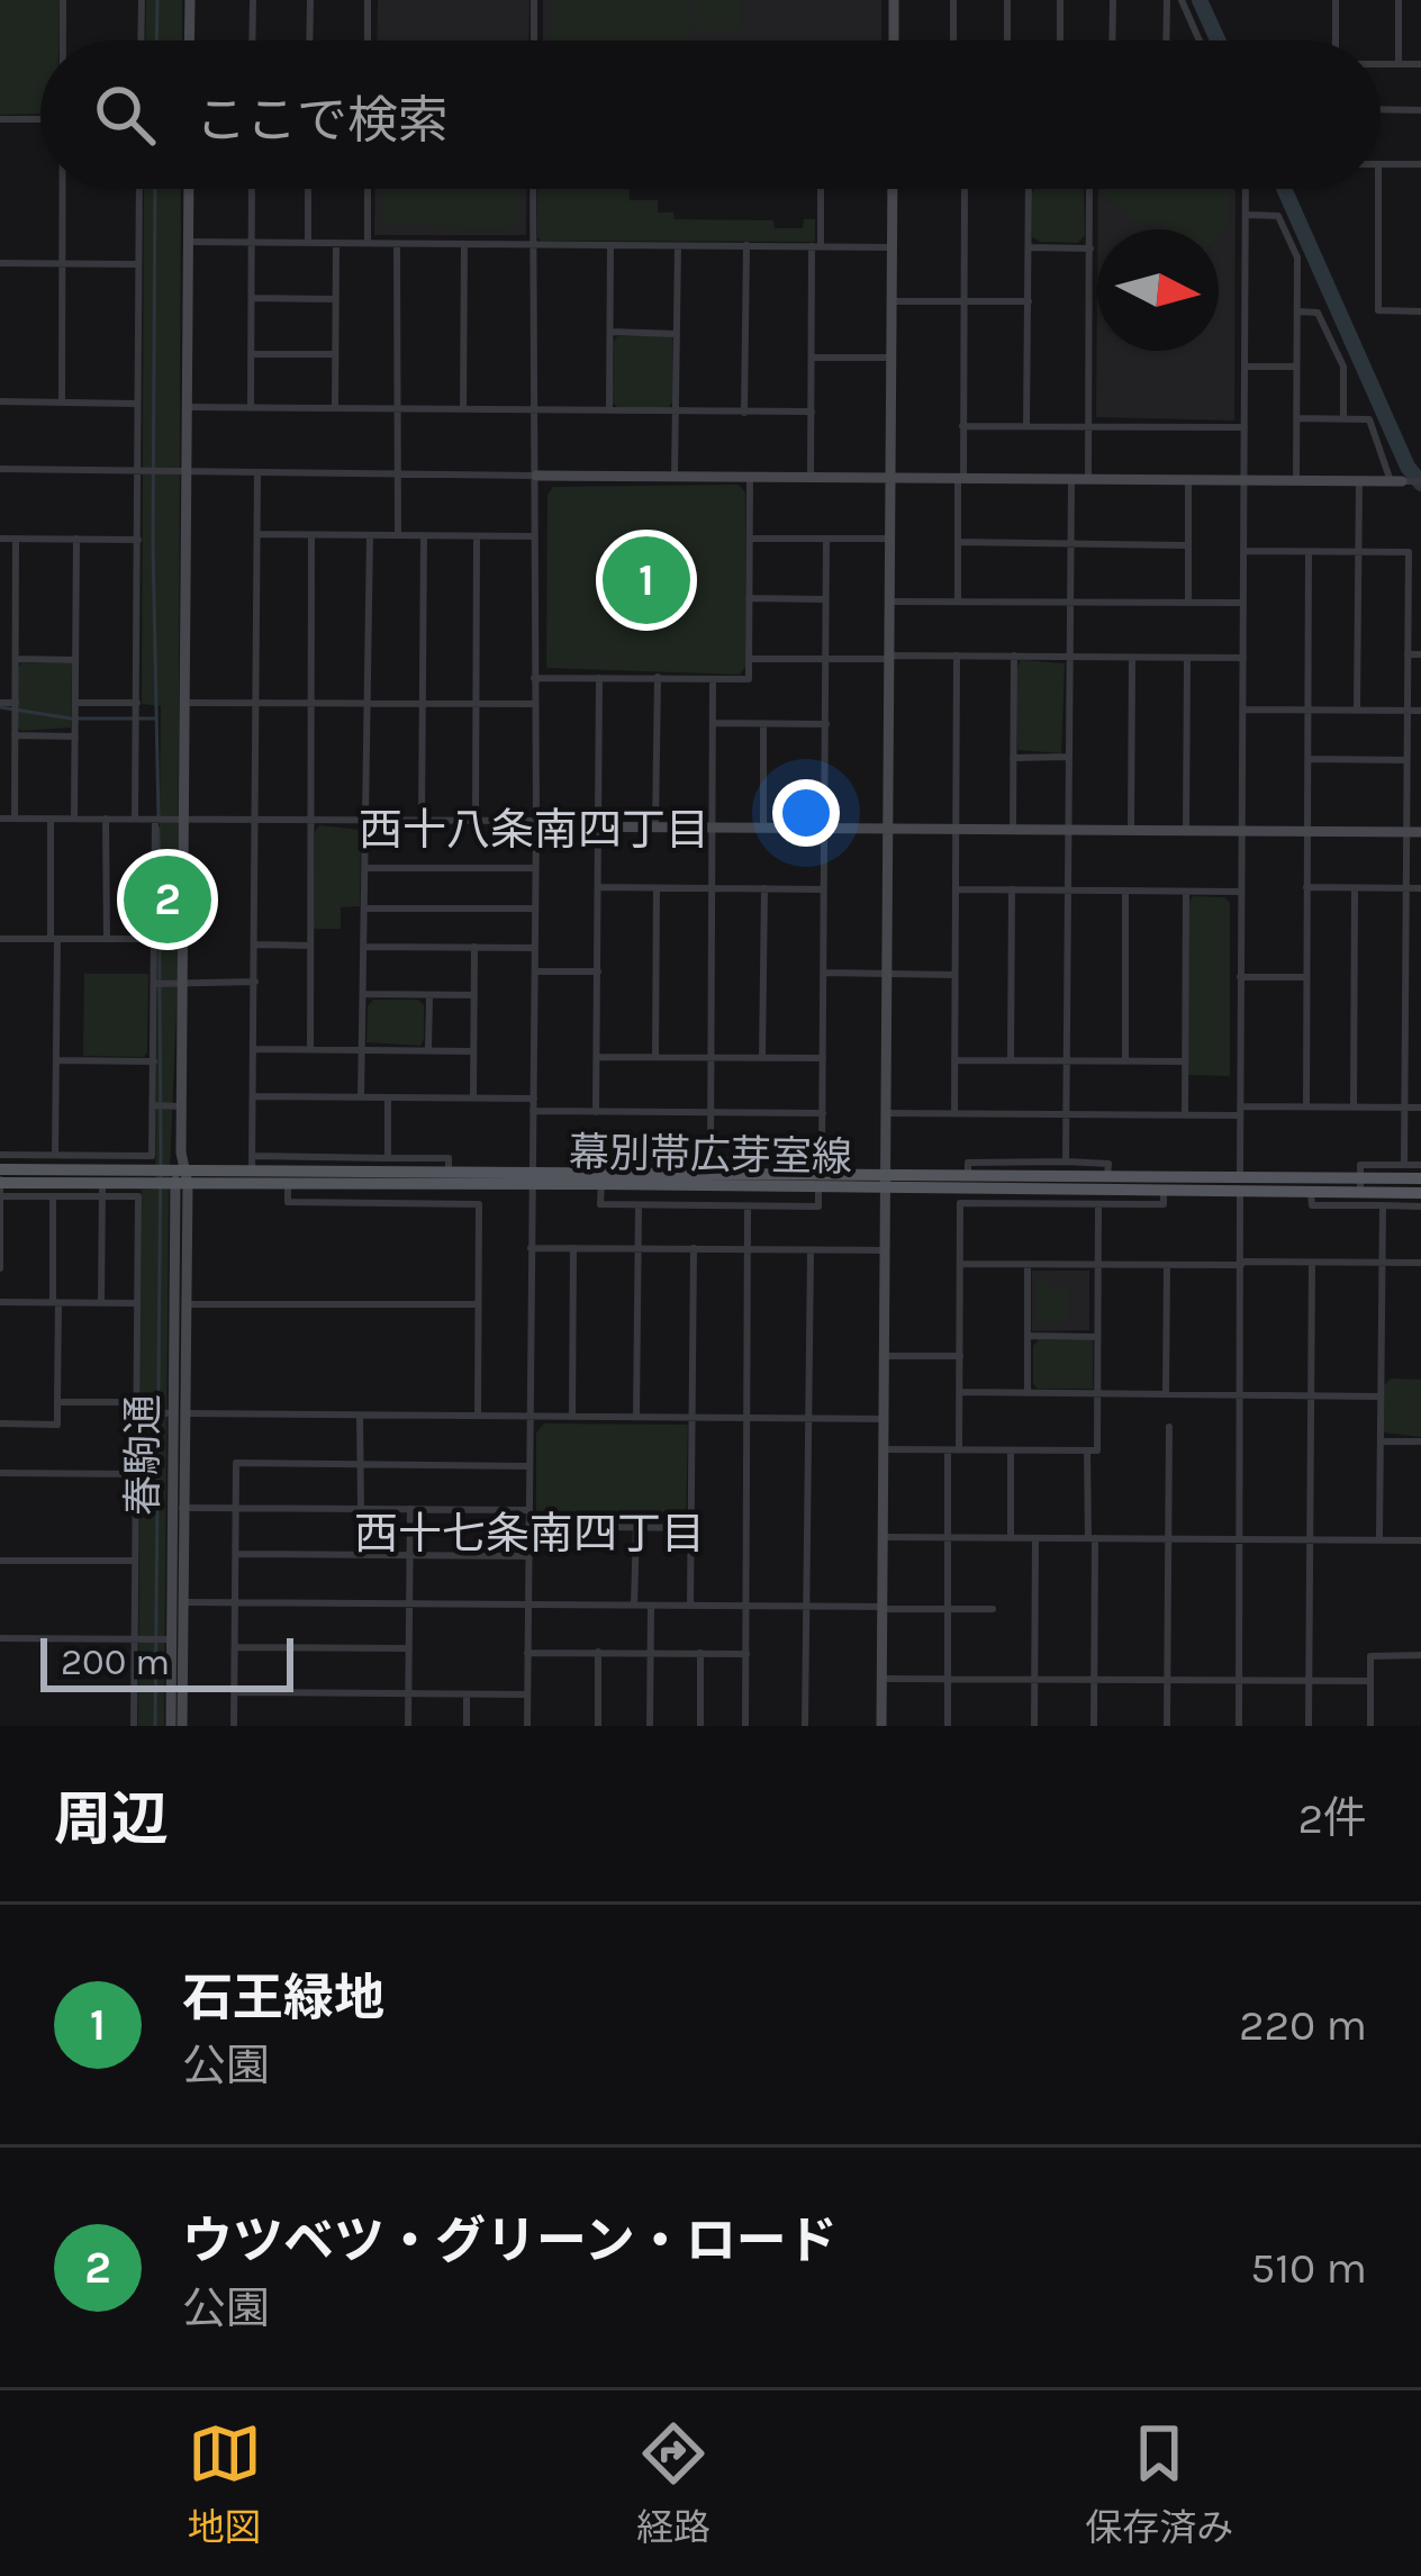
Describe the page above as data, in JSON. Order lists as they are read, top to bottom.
{
  "streets": {
    "main road": ["幕別帯広芽室線"],
    "street": ["春駒通"]
  },
  "crossings": [
    ["幕別帯広芽室線", "春駒通"]
  ],
  "districts": ["西十八条南四丁目", "西十七条南四丁目"],
  "scale_bar": "200 m",
  "north": "right",
  "page": {
    "search": "ここで検索",
    "pins": ["1", "2"],
    "scale": "200 m",
    "heading": ["周辺", "2件"],
    "list": [
      {
        "mark": "1",
        "name": "石王緑地",
        "note": "公園",
        "value": "220 m"
      },
      {
        "mark": "2",
        "name": "ウツベツ・グリーン・ロード",
        "note": "公園",
        "value": "510 m"
      }
    ],
    "nav": ["地図", "経路", "保存済み"]
  }
}
